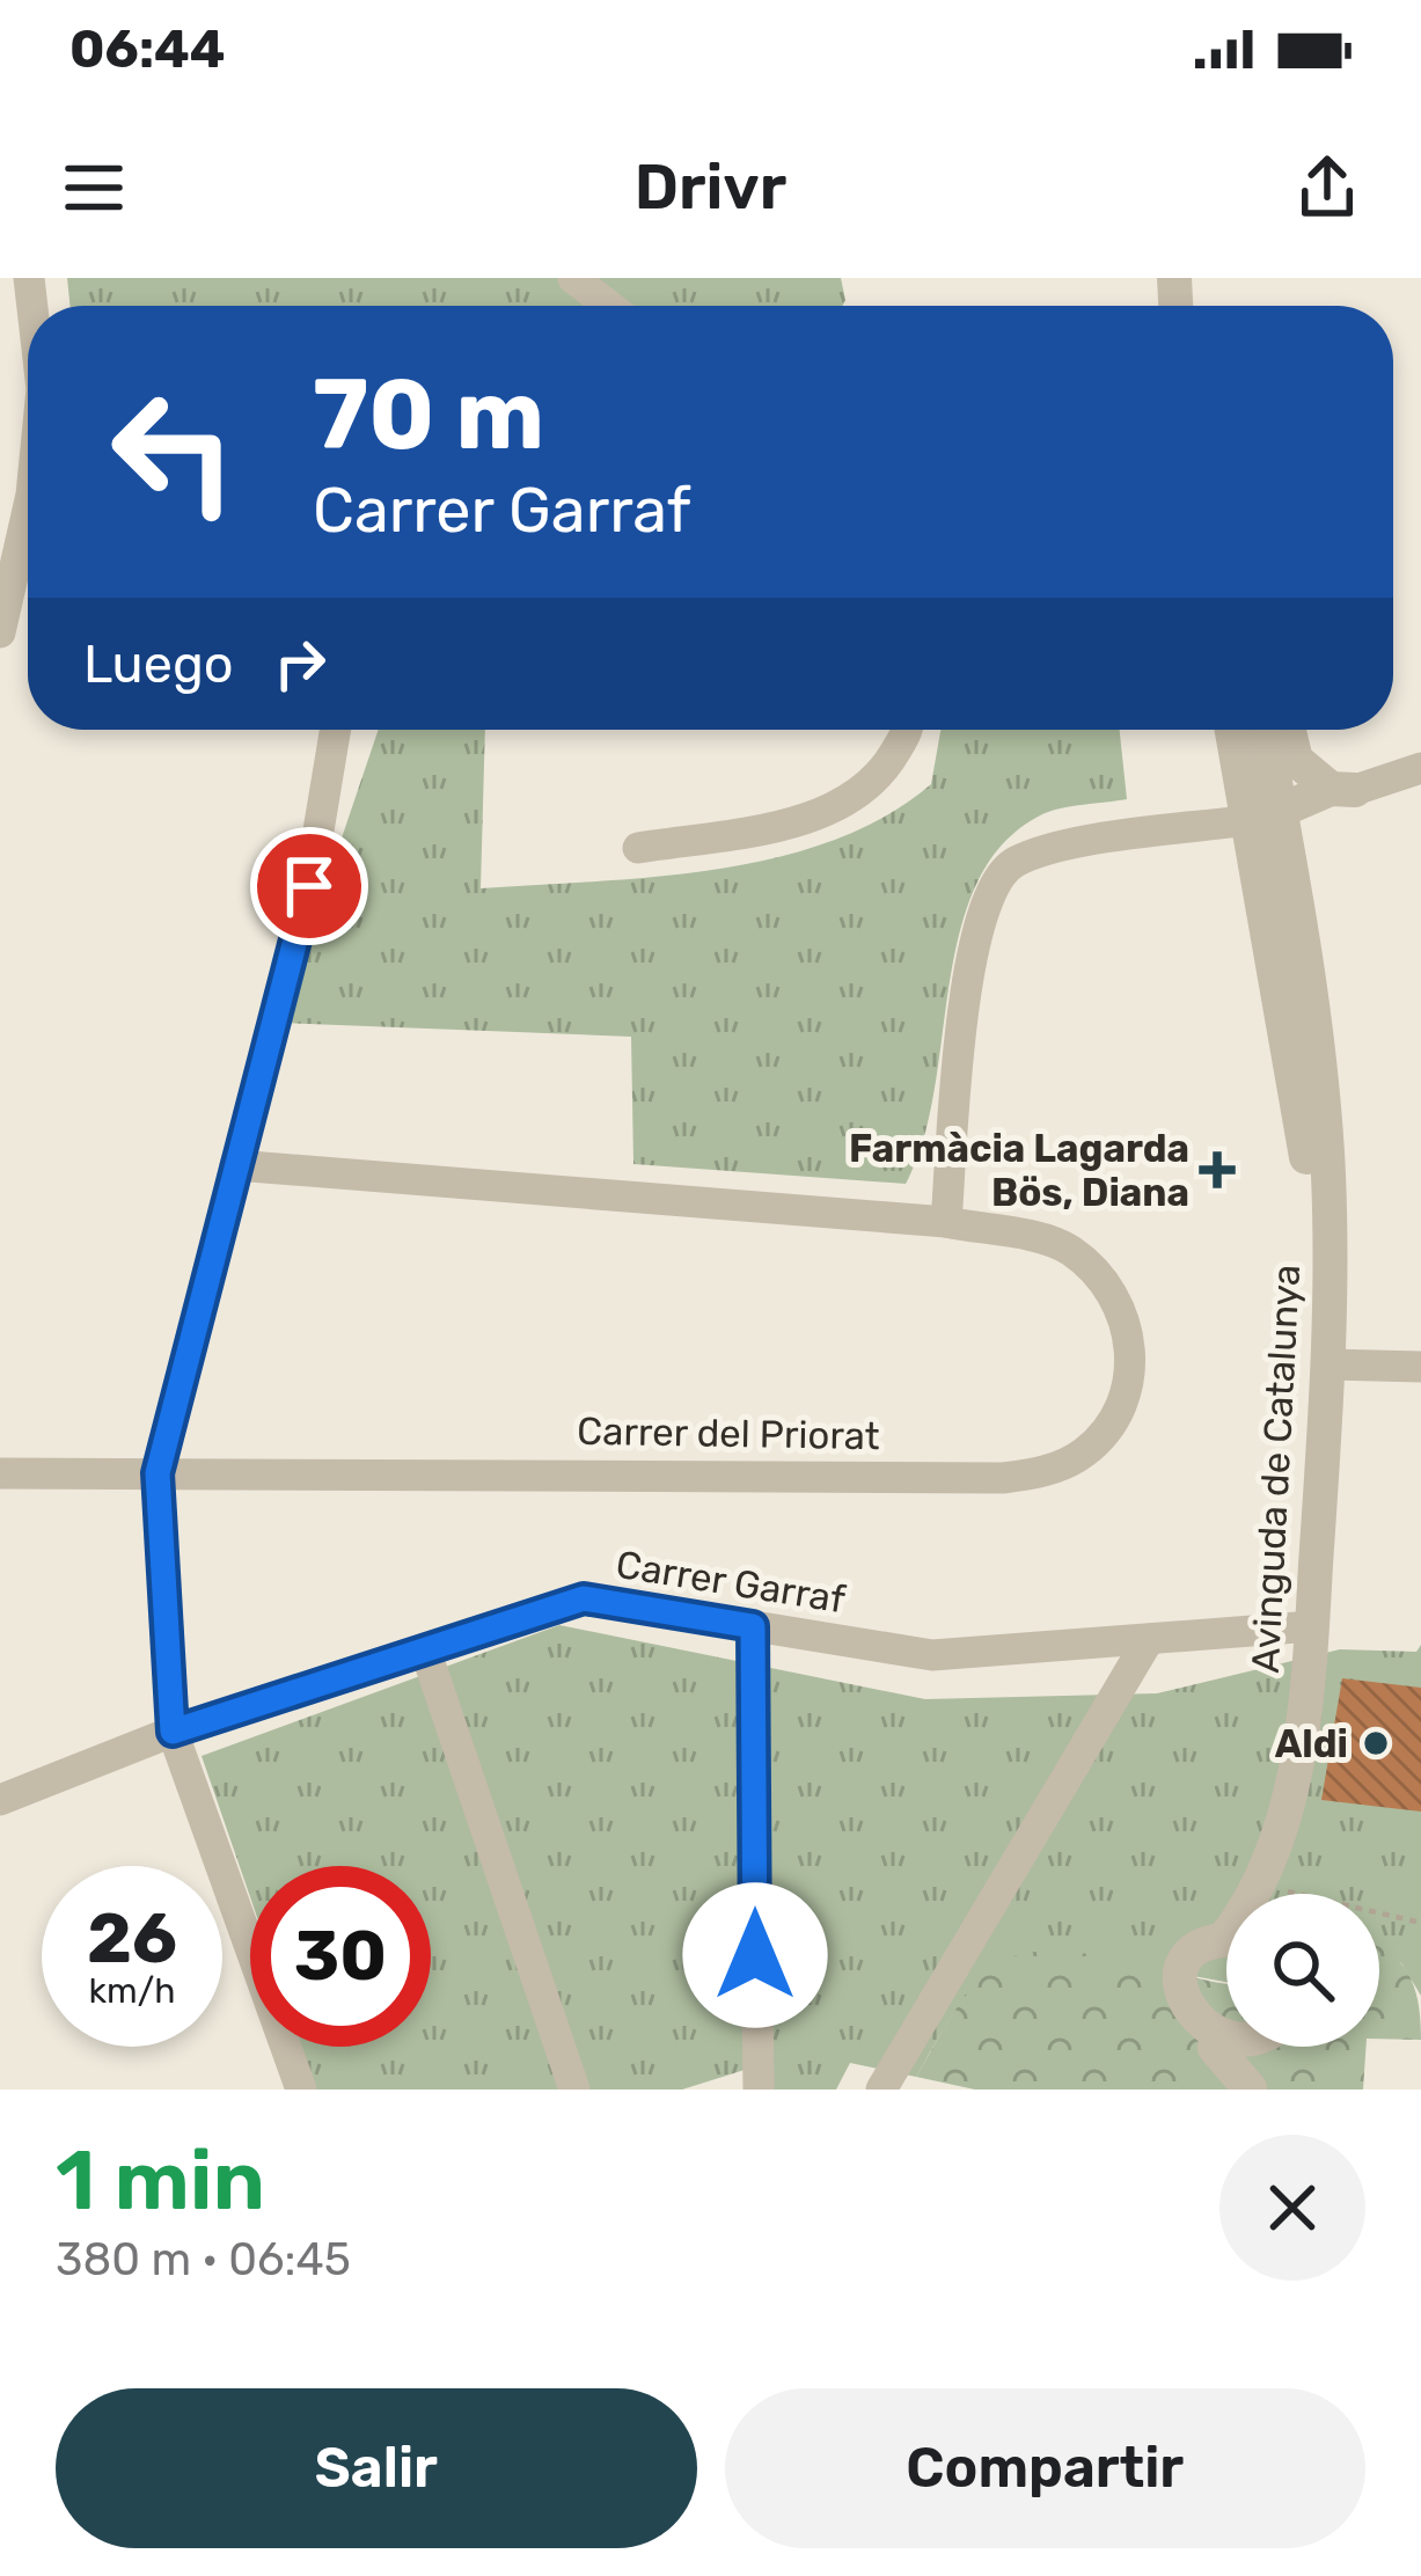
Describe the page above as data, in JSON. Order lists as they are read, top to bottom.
{
  "streets": {
    "street": ["Carrer del Priorat", "Avinguda de Catalunya", "Carrer Garraf"]
  },
  "crossings": [
    ["Avinguda de Catalunya", "Carrer Garraf"]
  ],
  "places": {
    "health": ["Farmàcia Lagarda Bös, Diana"],
    "other": ["Aldi"]
  },
  "page": {
    "status": "06:44",
    "header": "Drivr",
    "turn": ["70 m", "Carrer Garraf"],
    "then": "Luego",
    "speed": "26 km/h",
    "limit": "30",
    "heading": ["1 min", "380 m · 06:45"],
    "buttons": ["Salir", "Compartir"]
  }
}
